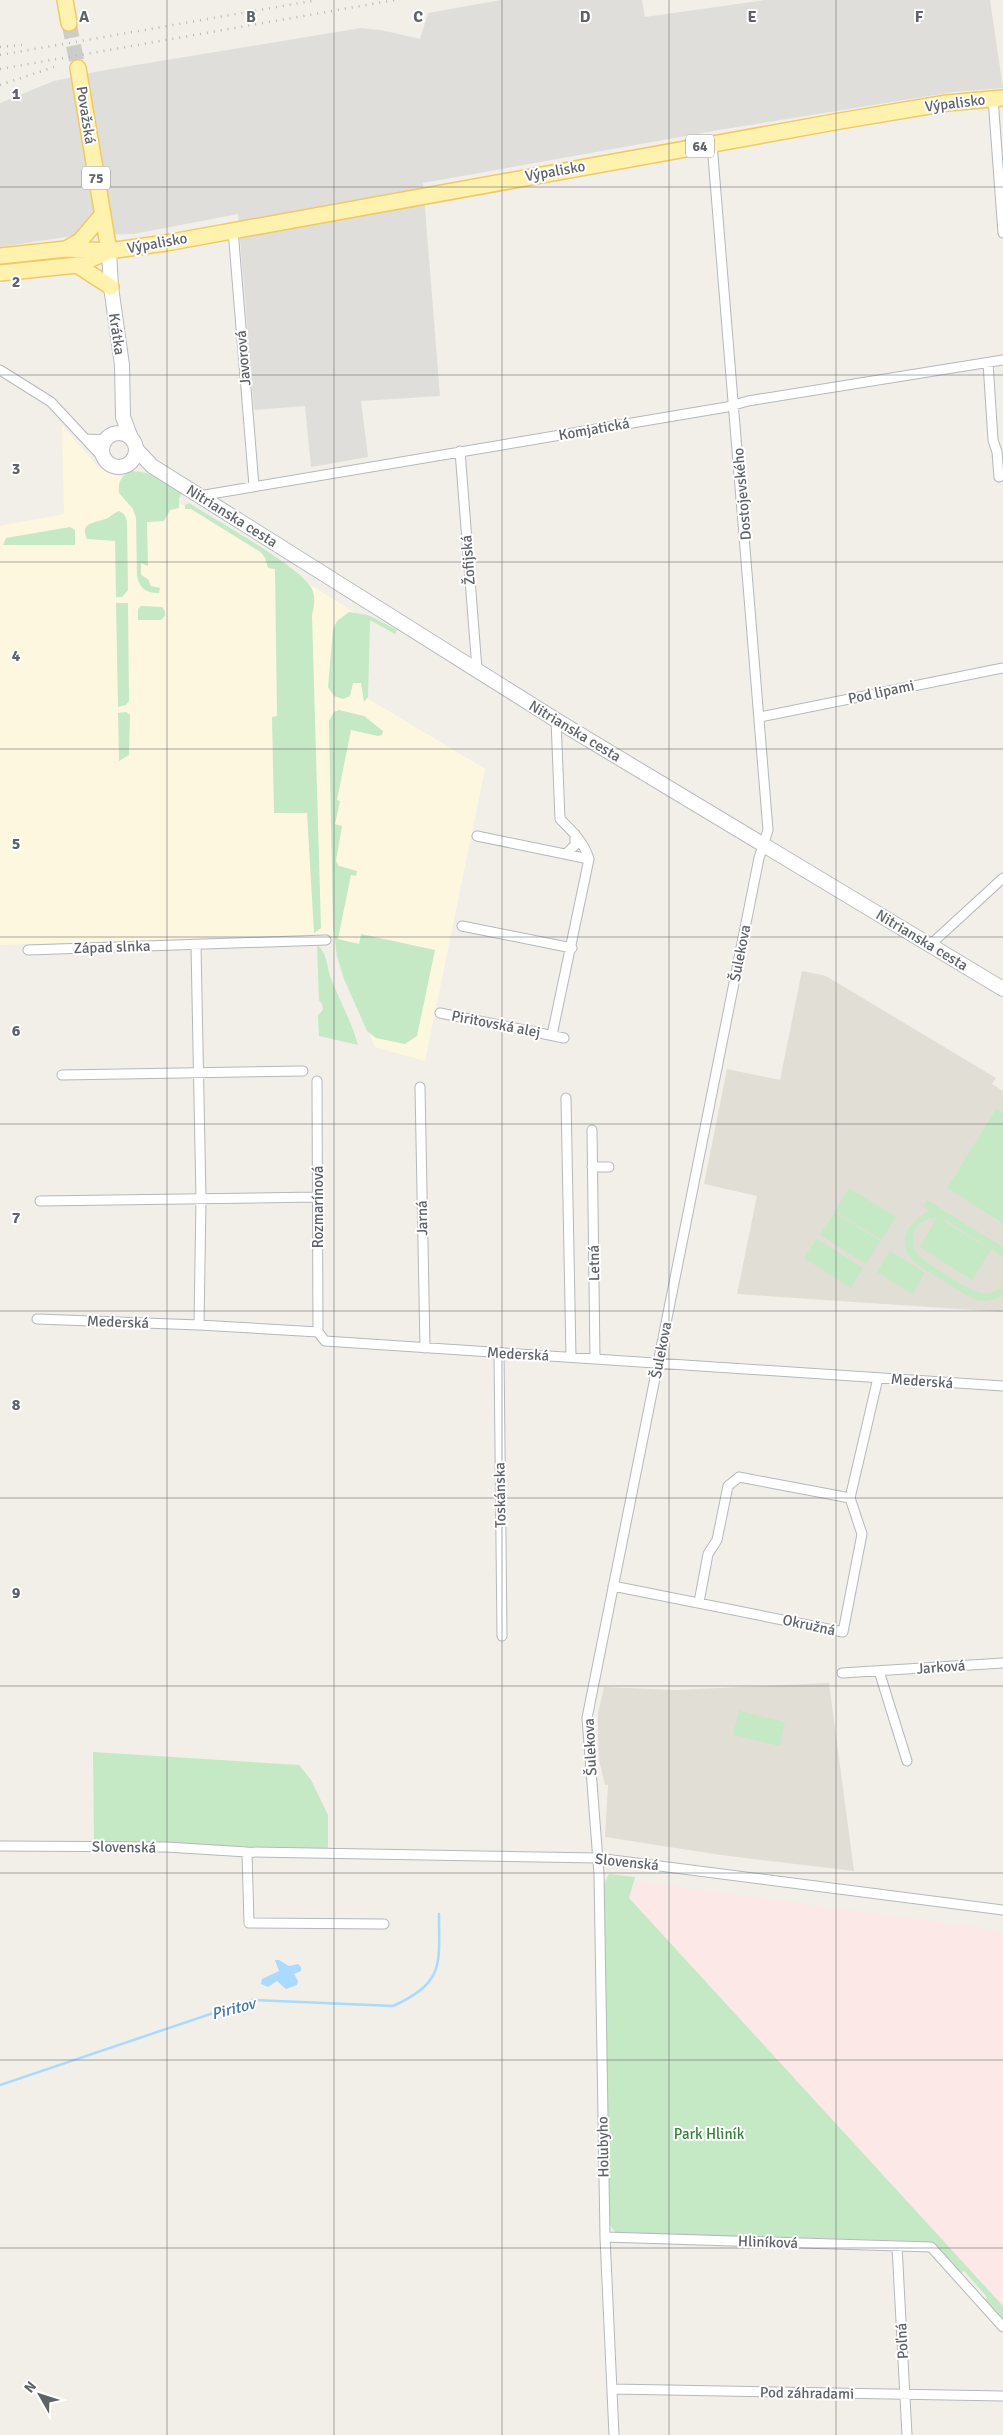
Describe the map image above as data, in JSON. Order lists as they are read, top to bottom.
{
  "streets": {
    "main road": [
      "Výpalisko",
      "Považská",
      "64",
      "75",
      "Krátka",
      "Nitrianska cesta"
    ],
    "street": [
      "Javorová",
      "Komjatická",
      "Dostojevského",
      "Žofijská",
      "Pod lipami",
      "Západ slnka",
      "Šulekova",
      "Piritovská alej",
      "Rozmarínová",
      "Jarná",
      "Letná",
      "Mederská",
      "Toskánska",
      "Okružná",
      "Jarková",
      "Slovenská",
      "Holubyho",
      "Hliníková",
      "Poľná",
      "Pod záhradami"
    ]
  },
  "crossings": [
    ["Výpalisko", "Považská"],
    ["Výpalisko", "Krátka"],
    ["Výpalisko", "Javorová"],
    ["Výpalisko", "Dostojevského"],
    ["Považská", "Krátka"],
    ["Krátka", "Nitrianska cesta"],
    ["Javorová", "Komjatická"],
    ["Komjatická", "Dostojevského"],
    ["Komjatická", "Nitrianska cesta"],
    ["Komjatická", "Žofijská"],
    ["Dostojevského", "Nitrianska cesta"],
    ["Dostojevského", "Pod lipami"],
    ["Dostojevského", "Šulekova"],
    ["Nitrianska cesta", "Žofijská"],
    ["Nitrianska cesta", "Šulekova"],
    ["Šulekova", "Mederská"],
    ["Šulekova", "Okružná"],
    ["Šulekova", "Slovenská"],
    ["Šulekova", "Holubyho"],
    ["Rozmarínová", "Mederská"],
    ["Jarná", "Mederská"],
    ["Letná", "Mederská"],
    ["Mederská", "Toskánska"],
    ["Slovenská", "Holubyho"],
    ["Holubyho", "Hliníková"],
    ["Holubyho", "Pod záhradami"],
    ["Hliníková", "Poľná"],
    ["Poľná", "Pod záhradami"]
  ],
  "water": ["Piritov"],
  "parks": ["Park Hliník"],
  "north": "top left",
  "grid": {
    "columns": [
      "A",
      "B",
      "C",
      "D",
      "E",
      "F"
    ],
    "rows": [
      "1",
      "2",
      "3",
      "4",
      "5",
      "6",
      "7",
      "8",
      "9"
    ]
  }
}
